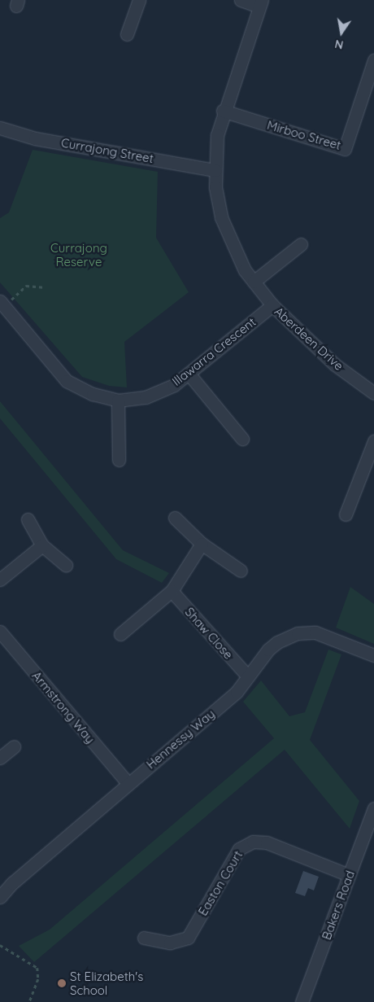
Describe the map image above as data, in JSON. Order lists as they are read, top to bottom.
{
  "streets": {
    "street": [
      "Mirboo Street",
      "Currajong Street",
      "Aberdeen Drive",
      "Illawarra Crescent",
      "Shaw Close",
      "Armstrong Way",
      "Hennessy Way",
      "Easton Court",
      "Bakers Road"
    ]
  },
  "crossings": [
    ["Mirboo Street", "Aberdeen Drive"],
    ["Currajong Street", "Aberdeen Drive"],
    ["Aberdeen Drive", "Illawarra Crescent"],
    ["Shaw Close", "Hennessy Way"],
    ["Armstrong Way", "Hennessy Way"],
    ["Easton Court", "Bakers Road"]
  ],
  "parks": ["Currajong Reserve"],
  "places": ["St Elizabeth's School"],
  "north": "bottom"
}
